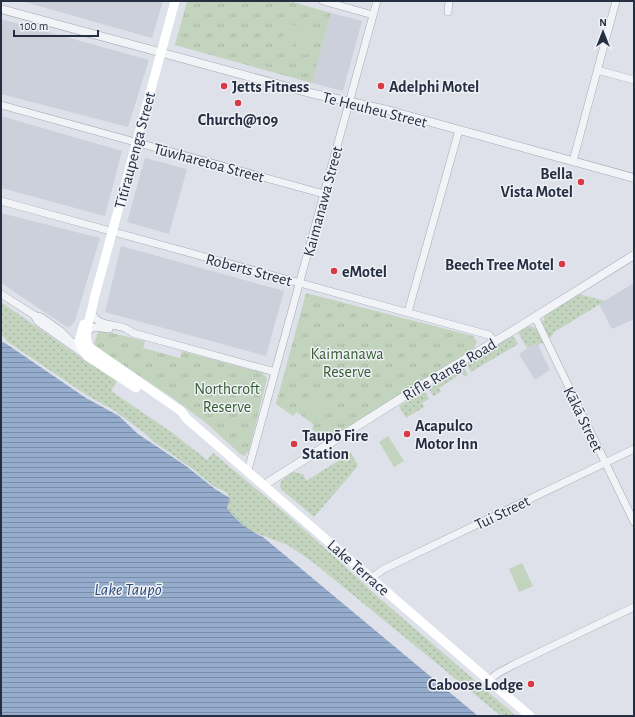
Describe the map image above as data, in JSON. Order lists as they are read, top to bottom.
{
  "streets": {
    "main road": ["Tītīraupenga Street", "Lake Terrace"],
    "street": [
      "Te Heuheu Street",
      "Tūwharetoa Street",
      "Kaimanawa Street",
      "Roberts Street",
      "Rifle Range Road",
      "Kākā Street",
      "Tui Street"
    ]
  },
  "crossings": [
    ["Te Heuheu Street", "Tītīraupenga Street"],
    ["Te Heuheu Street", "Kaimanawa Street"],
    ["Tītīraupenga Street", "Tūwharetoa Street"],
    ["Tītīraupenga Street", "Roberts Street"],
    ["Tītīraupenga Street", "Lake Terrace"],
    ["Tūwharetoa Street", "Kaimanawa Street"],
    ["Kaimanawa Street", "Roberts Street"],
    ["Kaimanawa Street", "Lake Terrace"],
    ["Roberts Street", "Rifle Range Road"],
    ["Rifle Range Road", "Kākā Street"],
    ["Rifle Range Road", "Lake Terrace"],
    ["Kākā Street", "Tui Street"],
    ["Tui Street", "Lake Terrace"]
  ],
  "water": ["Lake Taupō"],
  "parks": ["Kaimanawa Reserve", "Northcroft Reserve"],
  "places": [
    "Jetts Fitness",
    "Adelphi Motel",
    "Church@109",
    "Bella Vista Motel",
    "Beech Tree Motel",
    "eMotel",
    "Acapulco Motor Inn",
    "Taupō Fire Station",
    "Caboose Lodge"
  ],
  "scale_bar": "100 m",
  "north": "top"
}
